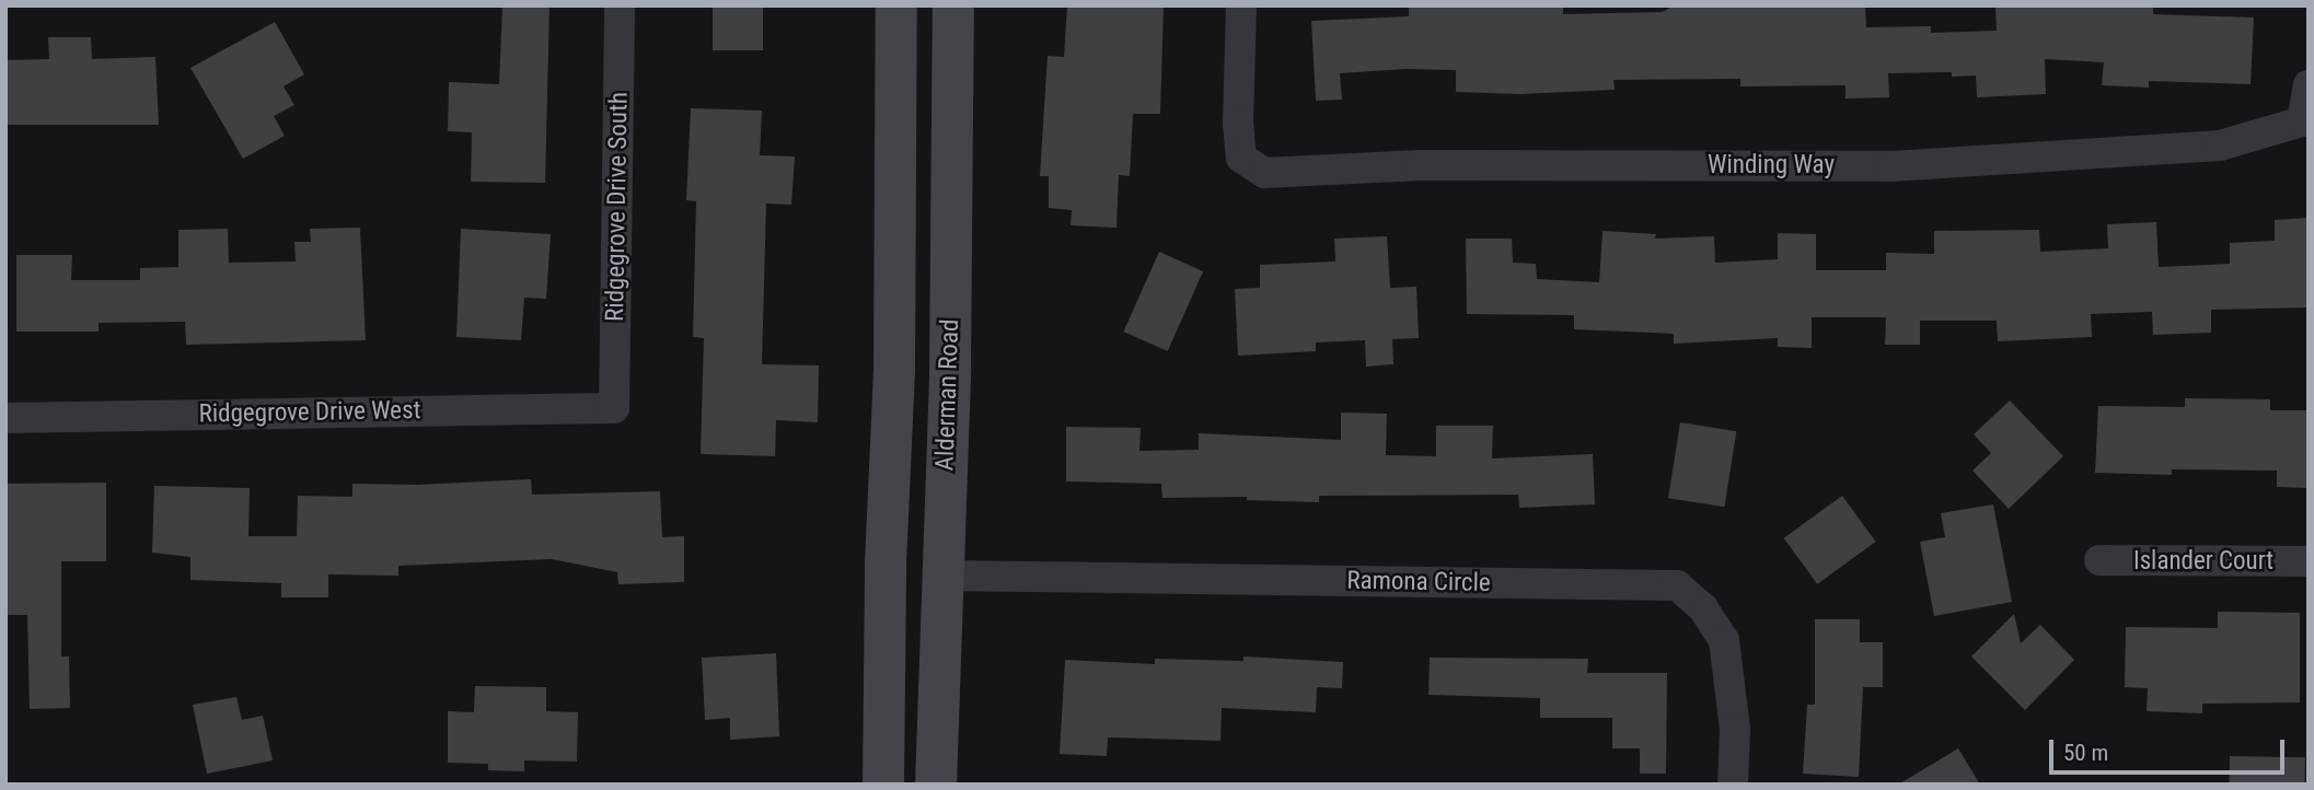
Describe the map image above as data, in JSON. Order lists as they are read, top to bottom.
{
  "streets": {
    "main road": ["Alderman Road"],
    "street": [
      "Winding Way",
      "Ridgegrove Drive South",
      "Ridgegrove Drive West",
      "Islander Court",
      "Ramona Circle"
    ]
  },
  "crossings": [
    ["Ridgegrove Drive South", "Ridgegrove Drive West"],
    ["Alderman Road", "Ramona Circle"]
  ],
  "scale_bar": "50 m"
}
